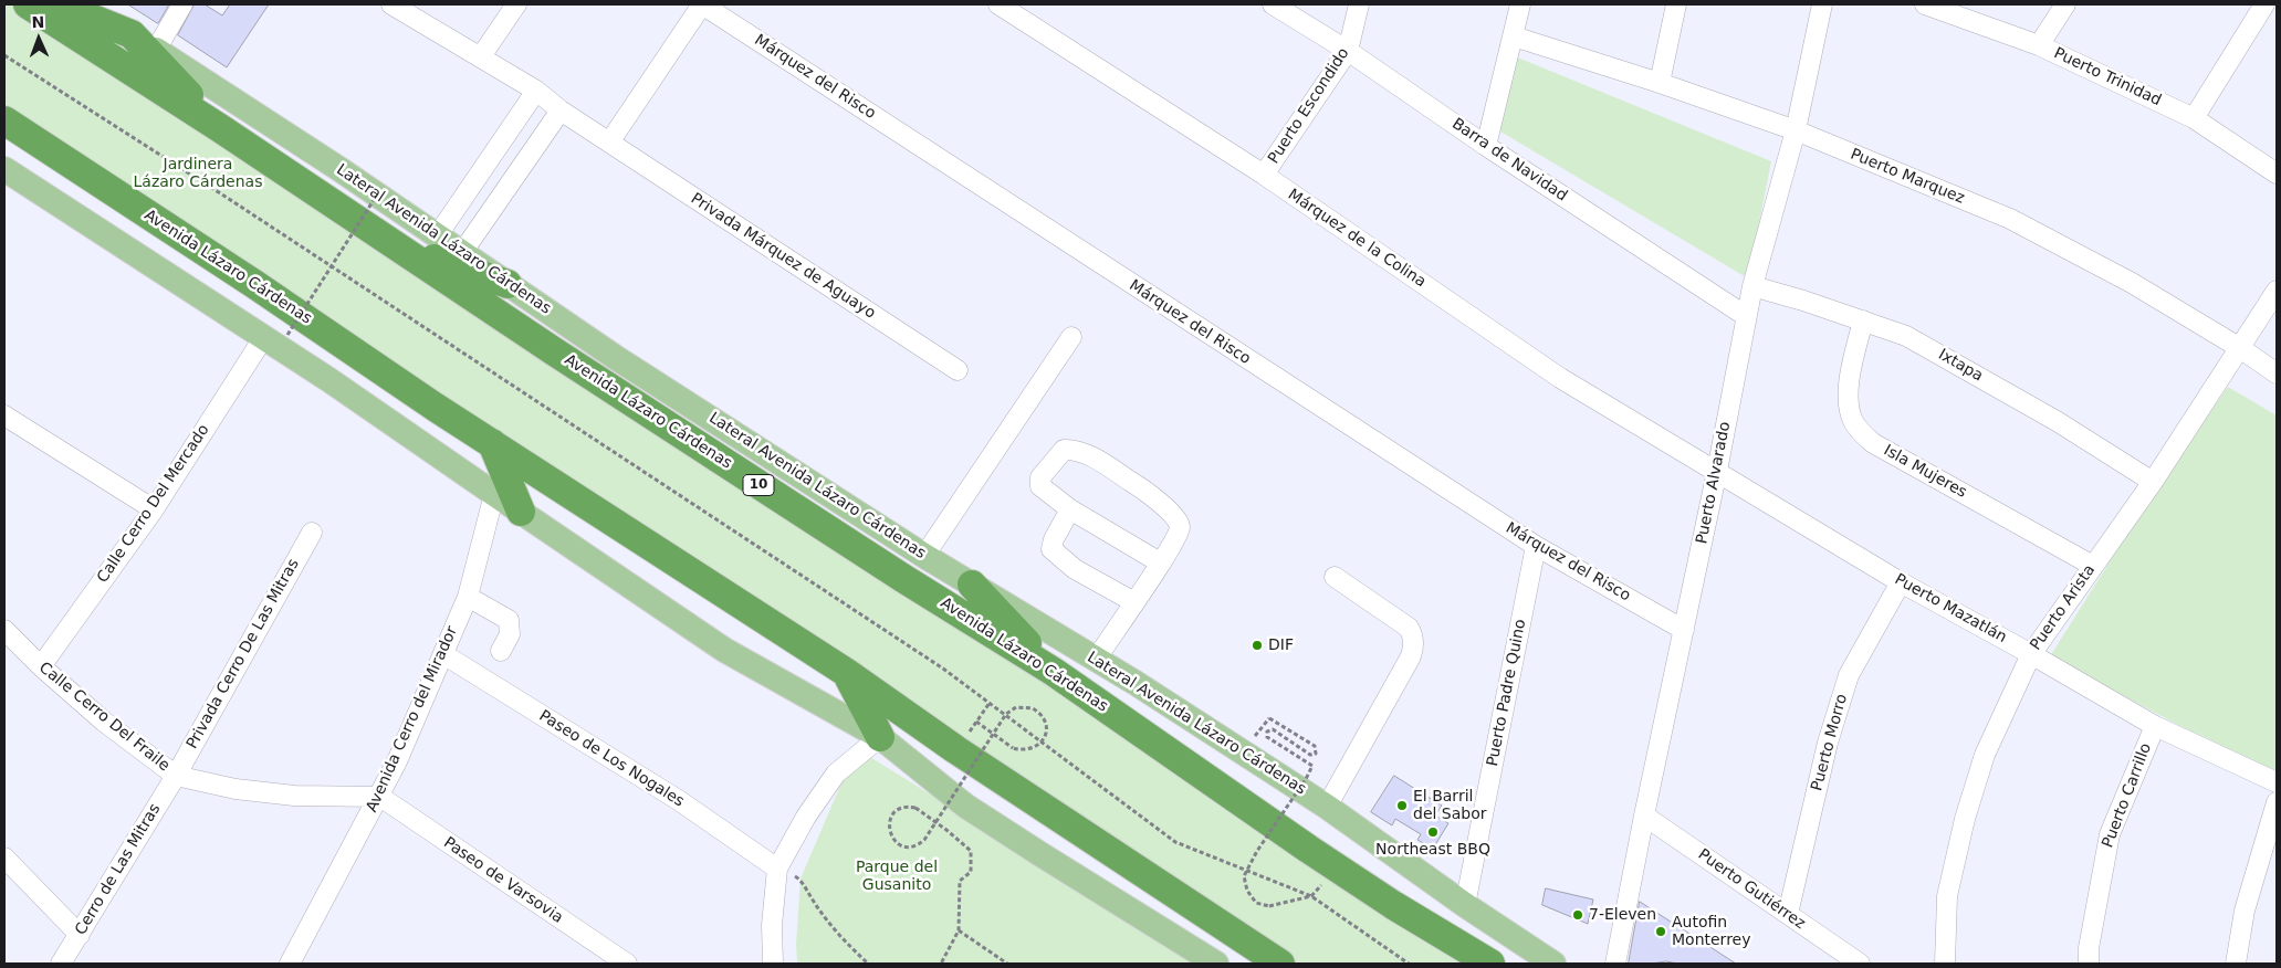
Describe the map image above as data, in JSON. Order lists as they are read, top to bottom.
{
  "streets": {
    "highway": ["Avenida Lázaro Cárdenas", "10"],
    "main road": ["Lateral Avenida Lázaro Cárdenas"],
    "street": [
      "Márquez del Risco",
      "Puerto Trinidad",
      "Puerto Escondido",
      "Barra de Navidad",
      "Puerto Marquez",
      "Márquez de la Colina",
      "Privada Márquez de Aguayo",
      "Ixtapa",
      "Isla Mujeres",
      "Puerto Alvarado",
      "Calle Cerro Del Mercado",
      "Puerto Arista",
      "Puerto Mazatlán",
      "Privada Cerro De Las Mitras",
      "Puerto Padre Quino",
      "Calle Cerro Del Fraile",
      "Avenida Cerro del Mirador",
      "Puerto Morro",
      "Paseo de Los Nogales",
      "Puerto Carrillo",
      "Cerro de Las Mitras",
      "Paseo de Varsovia",
      "Puerto Gutiérrez"
    ]
  },
  "crossings": [
    ["Márquez del Risco", "Puerto Alvarado"],
    ["Márquez del Risco", "Puerto Padre Quino"],
    ["Puerto Escondido", "Barra de Navidad"],
    ["Puerto Escondido", "Márquez de la Colina"],
    ["Barra de Navidad", "Puerto Alvarado"],
    ["Puerto Marquez", "Puerto Alvarado"],
    ["Puerto Marquez", "Puerto Arista"],
    ["Márquez de la Colina", "Puerto Alvarado"],
    ["Márquez de la Colina", "Puerto Mazatlán"],
    ["Lateral Avenida Lázaro Cárdenas", "Puerto Padre Quino"],
    ["Ixtapa", "Isla Mujeres"],
    ["Ixtapa", "Puerto Alvarado"],
    ["Ixtapa", "Puerto Arista"],
    ["Isla Mujeres", "Puerto Arista"],
    ["Puerto Alvarado", "Puerto Mazatlán"],
    ["Puerto Alvarado", "Puerto Gutiérrez"],
    ["Calle Cerro Del Mercado", "Calle Cerro Del Fraile"],
    ["Puerto Arista", "Puerto Mazatlán"],
    ["Puerto Mazatlán", "Puerto Morro"],
    ["Puerto Mazatlán", "Puerto Carrillo"],
    ["Privada Cerro De Las Mitras", "Calle Cerro Del Fraile"],
    ["Privada Cerro De Las Mitras", "Cerro de Las Mitras"],
    ["Calle Cerro Del Fraile", "Avenida Cerro del Mirador"],
    ["Calle Cerro Del Fraile", "Cerro de Las Mitras"],
    ["Calle Cerro Del Fraile", "Paseo de Varsovia"],
    ["Avenida Cerro del Mirador", "Paseo de Los Nogales"],
    ["Avenida Cerro del Mirador", "Paseo de Varsovia"],
    ["Puerto Morro", "Puerto Gutiérrez"]
  ],
  "parks": ["Jardinera Lázaro Cárdenas", "Parque del Gusanito"],
  "places": [
    "DIF",
    "El Barril del Sabor",
    "Northeast BBQ",
    "7-Eleven",
    "Autofin Monterrey"
  ],
  "north": "top"
}
